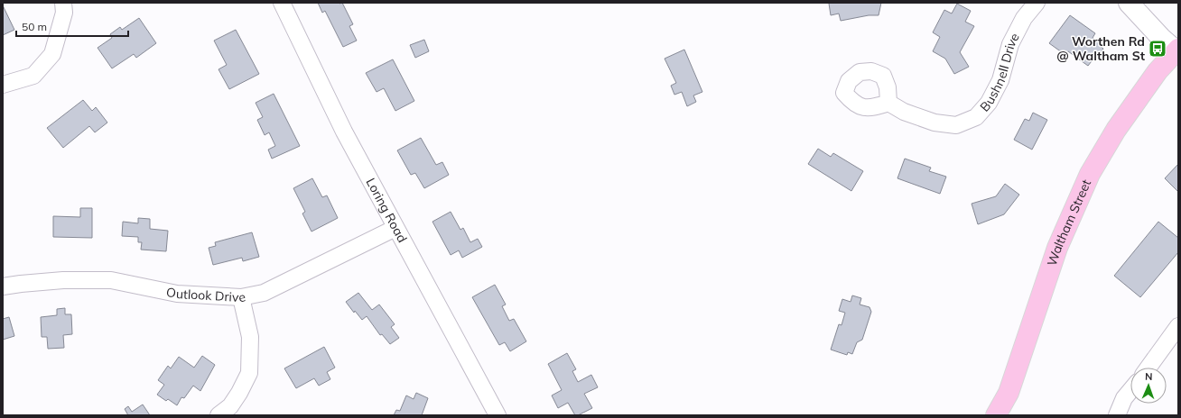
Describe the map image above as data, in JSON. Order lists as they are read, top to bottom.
{
  "streets": {
    "main road": ["Waltham Street"],
    "street": ["Bushnell Drive", "Loring Road", "Outlook Drive"]
  },
  "crossings": [
    ["Loring Road", "Outlook Drive"]
  ],
  "places": {
    "bus stop": ["Worthen Rd @ Waltham St"]
  },
  "scale_bar": "50 m",
  "north": "top"
}
